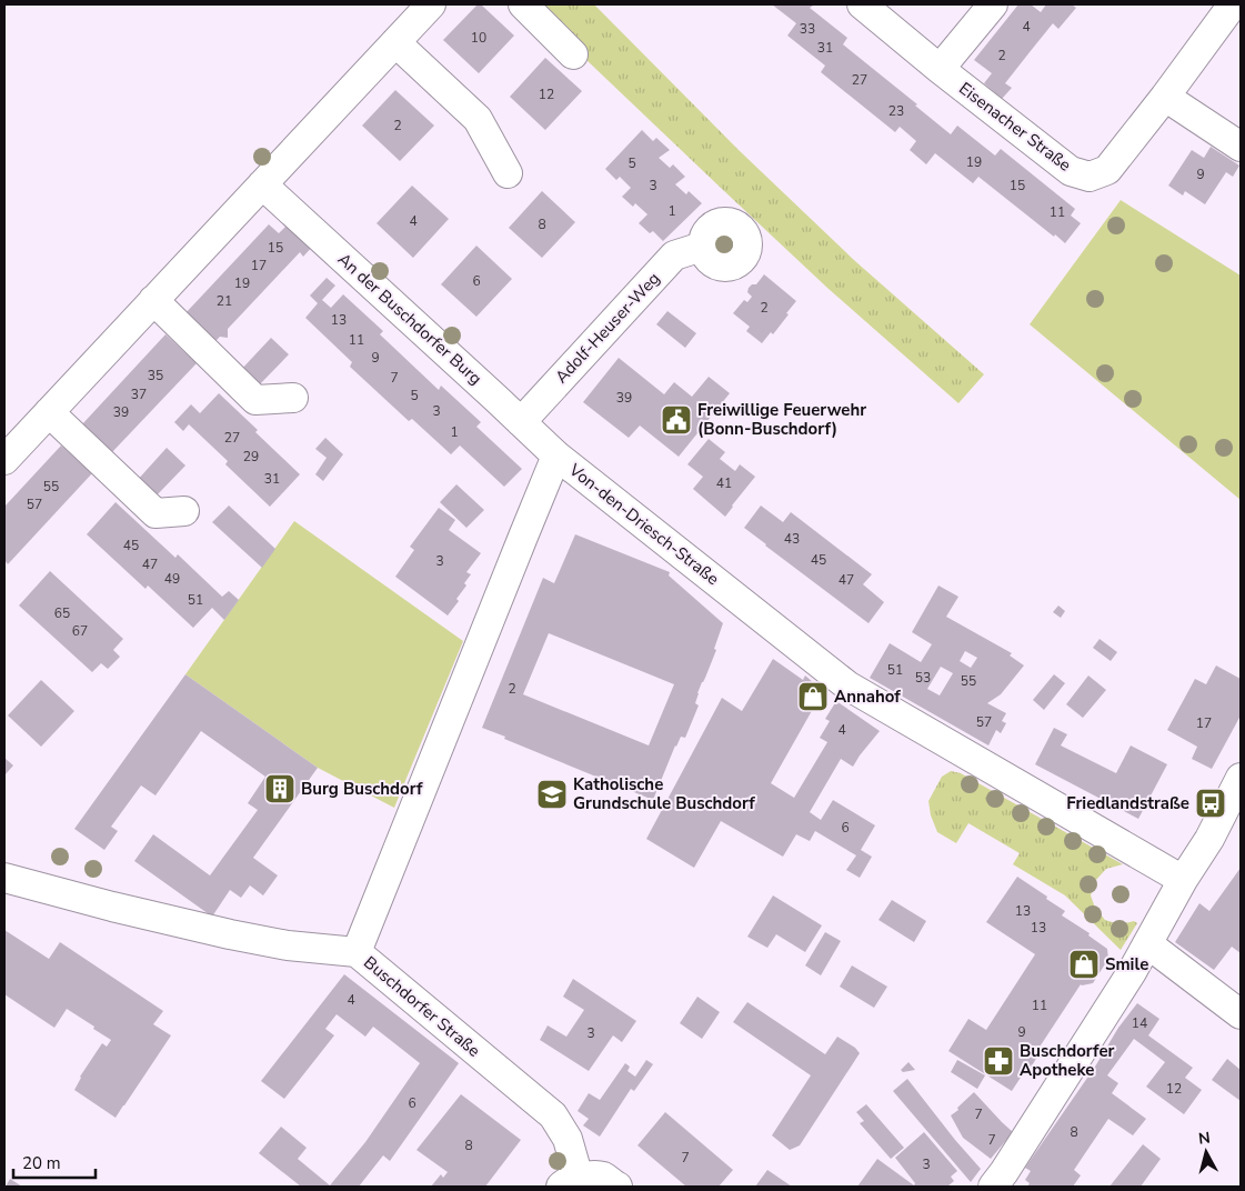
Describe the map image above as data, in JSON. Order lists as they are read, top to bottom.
{
  "streets": {
    "street": [
      "Eisenacher Straße",
      "An der Buschdorfer Burg",
      "Adolf-Heuser-Weg",
      "Von-den-Driesch-Straße",
      "Buschdorfer Straße"
    ]
  },
  "crossings": [
    ["An der Buschdorfer Burg", "Adolf-Heuser-Weg"],
    ["An der Buschdorfer Burg", "Von-den-Driesch-Straße"],
    ["Von-den-Driesch-Straße", "Buschdorfer Straße"]
  ],
  "places": {
    "public building": ["Freiwillige Feuerwehr (Bonn-Buschdorf)"],
    "shop": ["Annahof", "Smile"],
    "building": ["Burg Buschdorf"],
    "school or university": ["Katholische Grundschule Buschdorf"],
    "bus stop": ["Friedlandstraße"],
    "pharmacy": ["Buschdorfer Apotheke"]
  },
  "house_numbers": [
    "4",
    "33",
    "10",
    "31",
    "2",
    "27",
    "12",
    "23",
    "2",
    "19",
    "5",
    "9",
    "3",
    "15",
    "1",
    "11",
    "4",
    "8",
    "15",
    "17",
    "6",
    "19",
    "21",
    "2",
    "13",
    "11",
    "9",
    "35",
    "7",
    "37",
    "5",
    "39",
    "3",
    "39",
    "1",
    "27",
    "29",
    "31",
    "41",
    "55",
    "57",
    "43",
    "45",
    "45",
    "3",
    "47",
    "49",
    "47",
    "51",
    "65",
    "67",
    "51",
    "53",
    "55",
    "2",
    "57",
    "17",
    "4",
    "6",
    "13",
    "13",
    "4",
    "11",
    "14",
    "9",
    "3",
    "12",
    "6",
    "7",
    "8",
    "7",
    "8",
    "7",
    "3"
  ],
  "scale_bar": "20 m",
  "north": "top"
}
